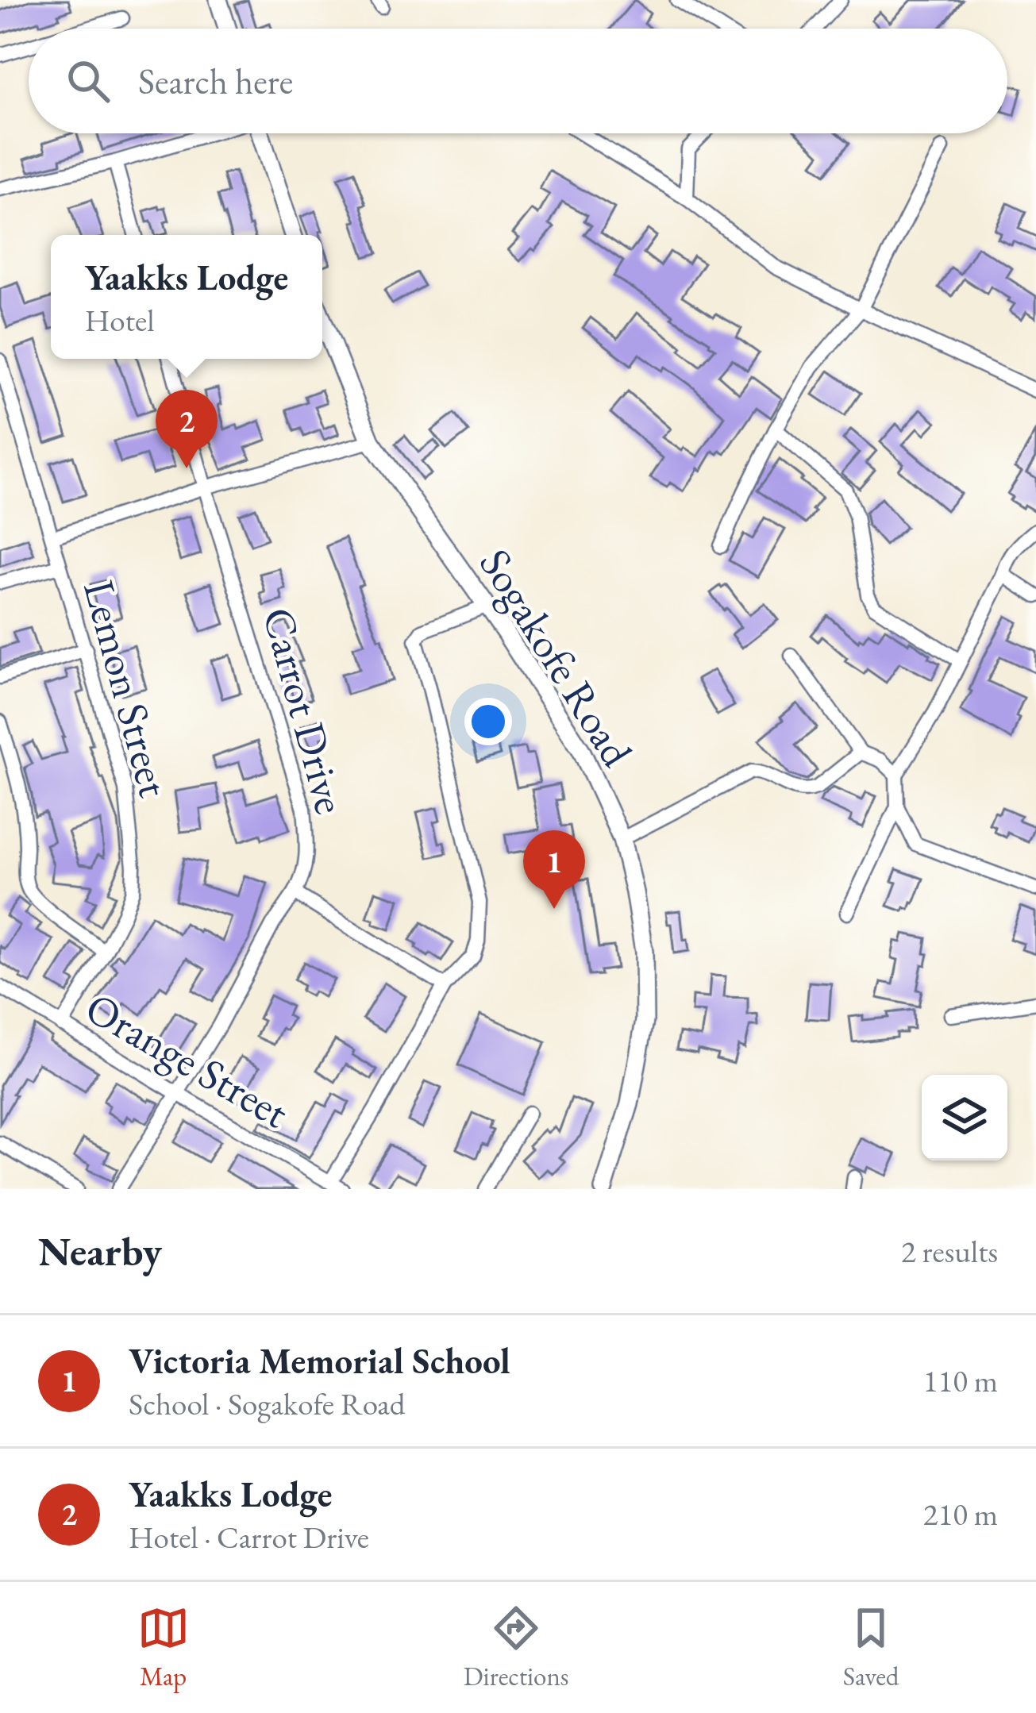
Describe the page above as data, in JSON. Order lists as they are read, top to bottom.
{
  "streets": {
    "main road": ["Sogakofe Road"],
    "street": ["Lemon Street", "Carrot Drive", "Orange Street"]
  },
  "crossings": [
    ["Lemon Street", "Orange Street"],
    ["Carrot Drive", "Orange Street"]
  ],
  "page": {
    "search": "Search here",
    "popup": ["Yaakks Lodge", "Hotel"],
    "pins": ["2", "1"],
    "heading": ["Nearby", "2 results"],
    "list": [
      {
        "mark": "1",
        "name": "Victoria Memorial School",
        "note": "School · Sogakofe Road",
        "value": "110 m"
      },
      {
        "mark": "2",
        "name": "Yaakks Lodge",
        "note": "Hotel · Carrot Drive",
        "value": "210 m"
      }
    ],
    "nav": ["Map", "Directions", "Saved"]
  }
}
